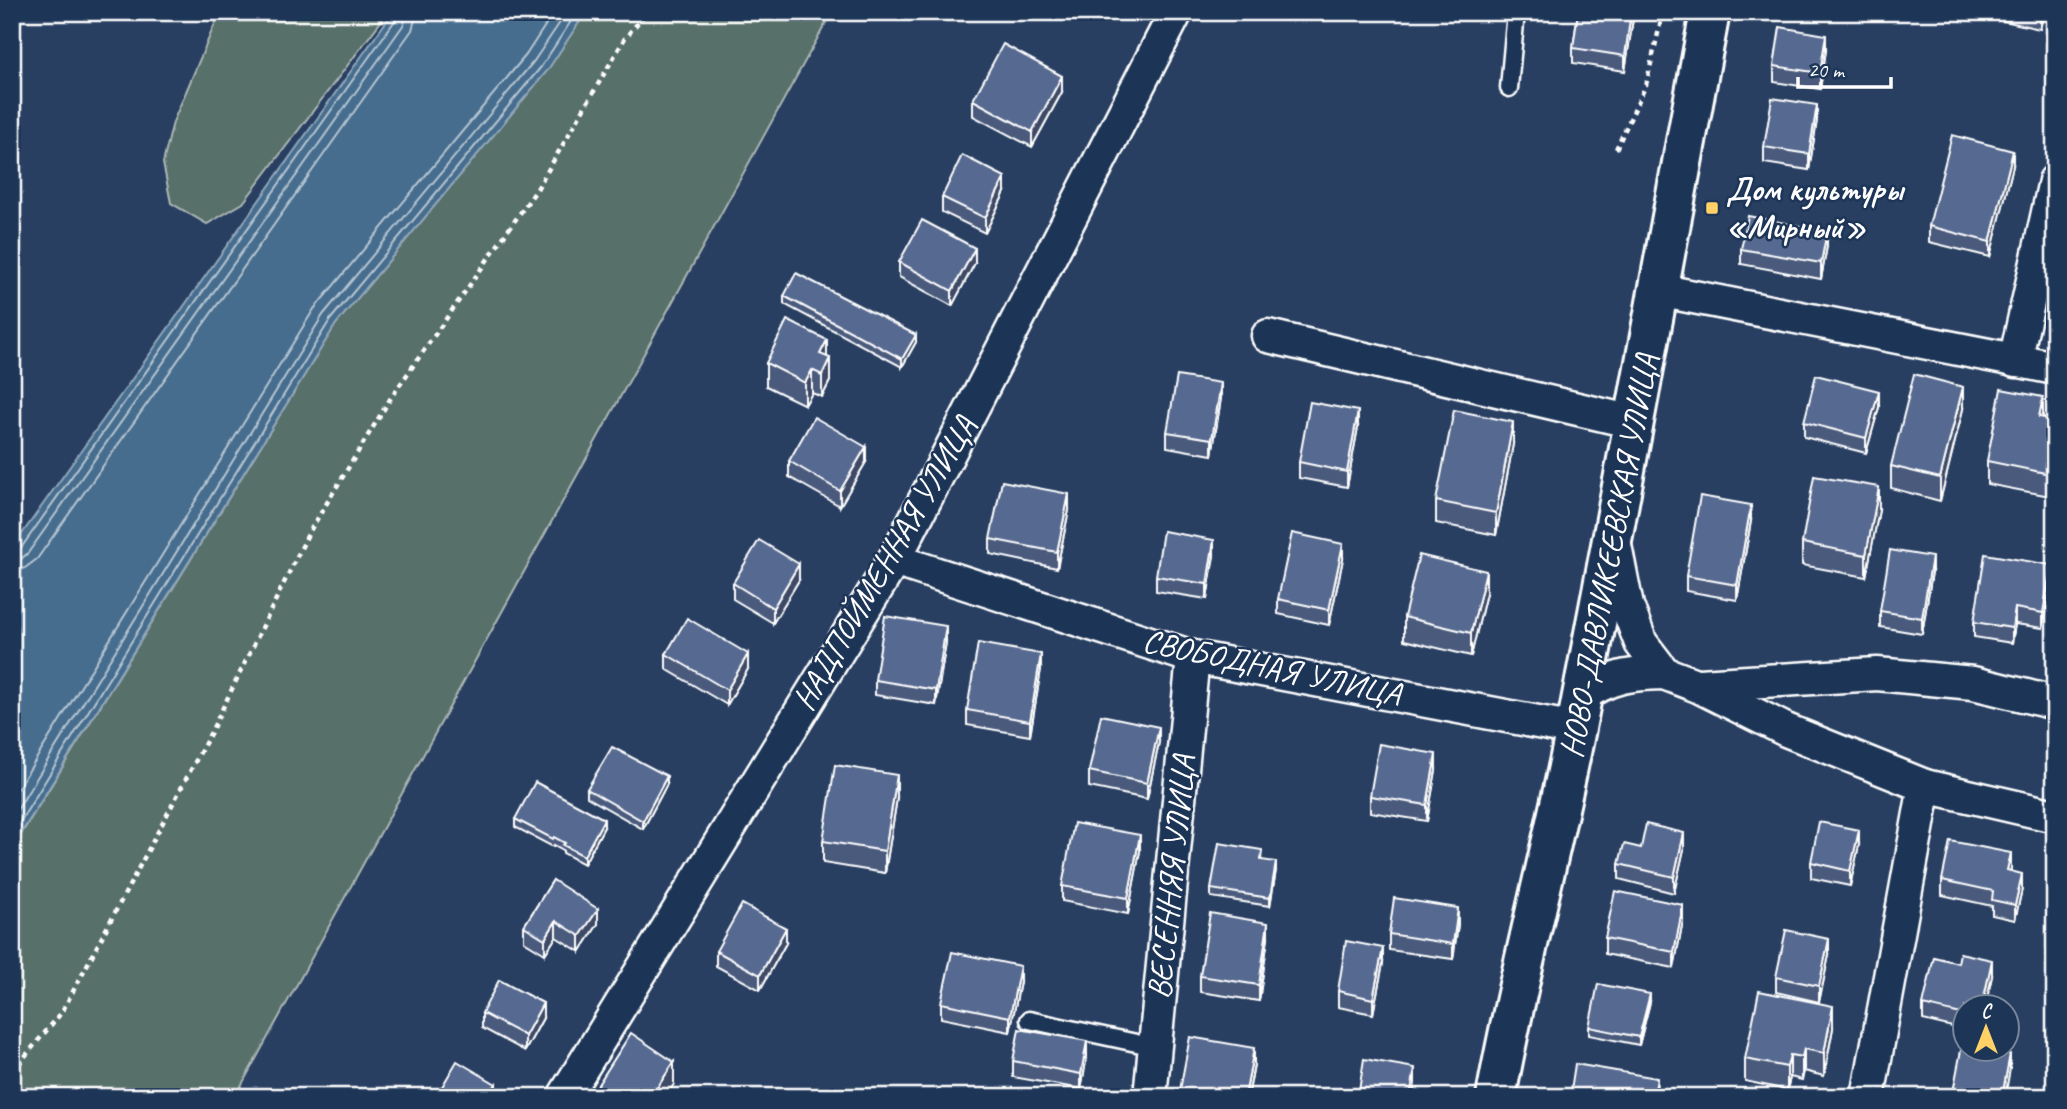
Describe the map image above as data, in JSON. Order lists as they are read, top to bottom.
{
  "streets": {
    "street": [
      "НОВО-ДАВЛИКЕЕВСКАЯ УЛИЦА",
      "НАДПОЙМЕННАЯ УЛИЦА",
      "СВОБОДНАЯ УЛИЦА",
      "ВЕСЕННЯЯ УЛИЦА"
    ]
  },
  "crossings": [
    ["НОВО-ДАВЛИКЕЕВСКАЯ УЛИЦА", "СВОБОДНАЯ УЛИЦА"],
    ["НАДПОЙМЕННАЯ УЛИЦА", "СВОБОДНАЯ УЛИЦА"],
    ["СВОБОДНАЯ УЛИЦА", "ВЕСЕННЯЯ УЛИЦА"]
  ],
  "places": {
    "transit": ["Дом культуры «Мирный»"]
  },
  "scale_bar": "20 m",
  "north": "top"
}
